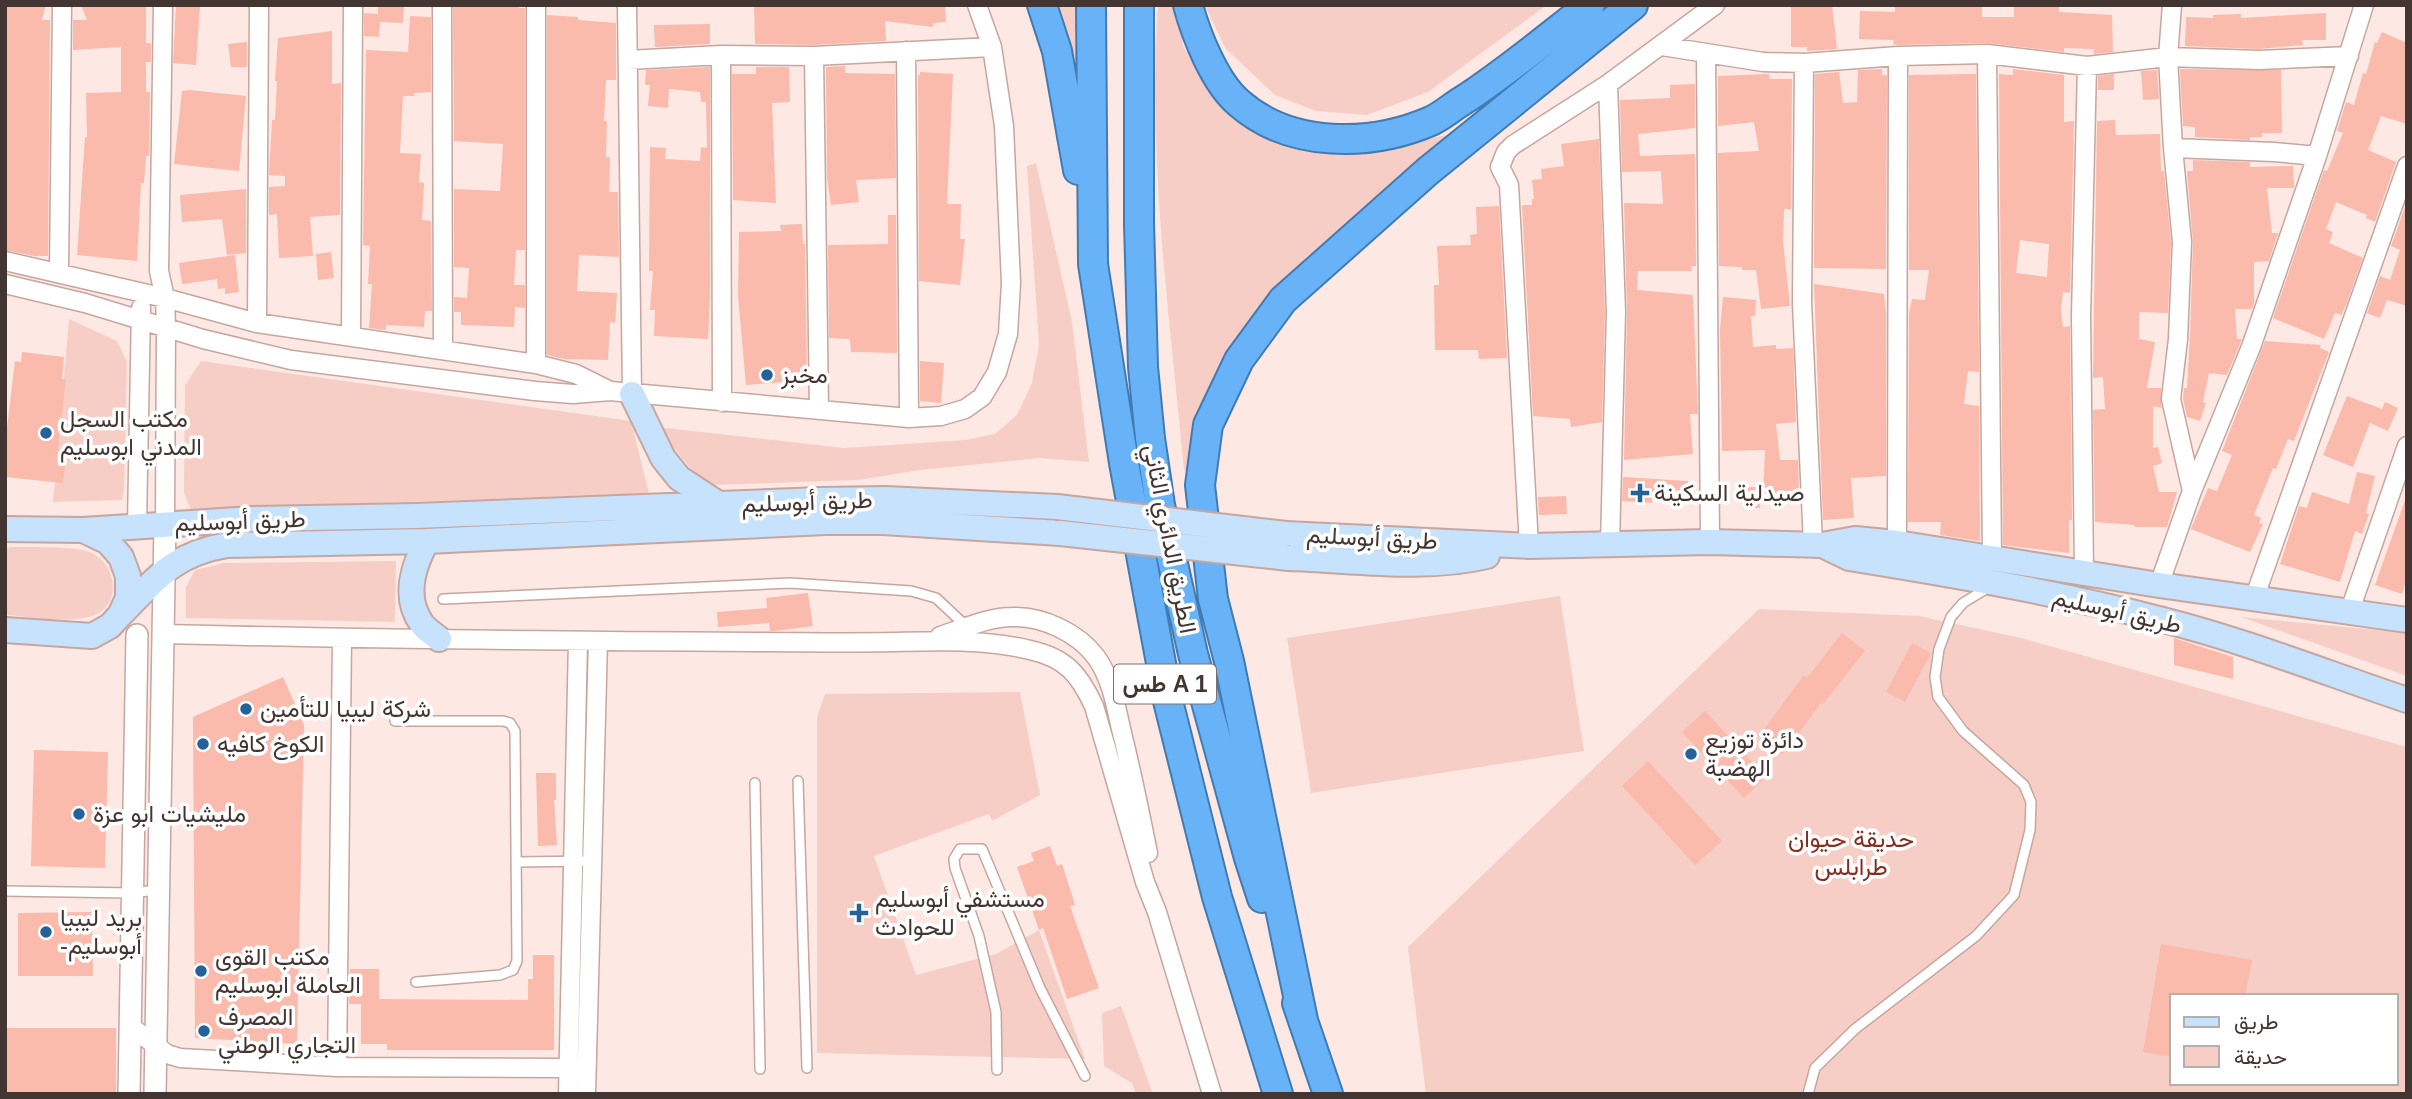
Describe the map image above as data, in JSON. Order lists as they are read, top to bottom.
{
  "streets": {
    "highway": ["الطريق الدائري الثاني", "طس A 1"],
    "main road": ["طريق أبوسليم"]
  },
  "parks": ["حديقة حيوان طرابلس"],
  "places": {
    "other": [
      "مخبز",
      "مكتب السجل المدني ابوسليم",
      "شركة ليبيا للتأمين",
      "الكوخ كافيه",
      "دائرة توزيع الهضبة",
      "مليشيات ابو عزة",
      "بريد ليبيا -أبوسليم",
      "مكتب القوى العاملة ابوسليم",
      "المصرف التجاري الوطني"
    ],
    "health": ["صيدلية السكينة", "مستشفي أبوسليم للحوادث"]
  },
  "legend": ["طريق", "حديقة"]
}
